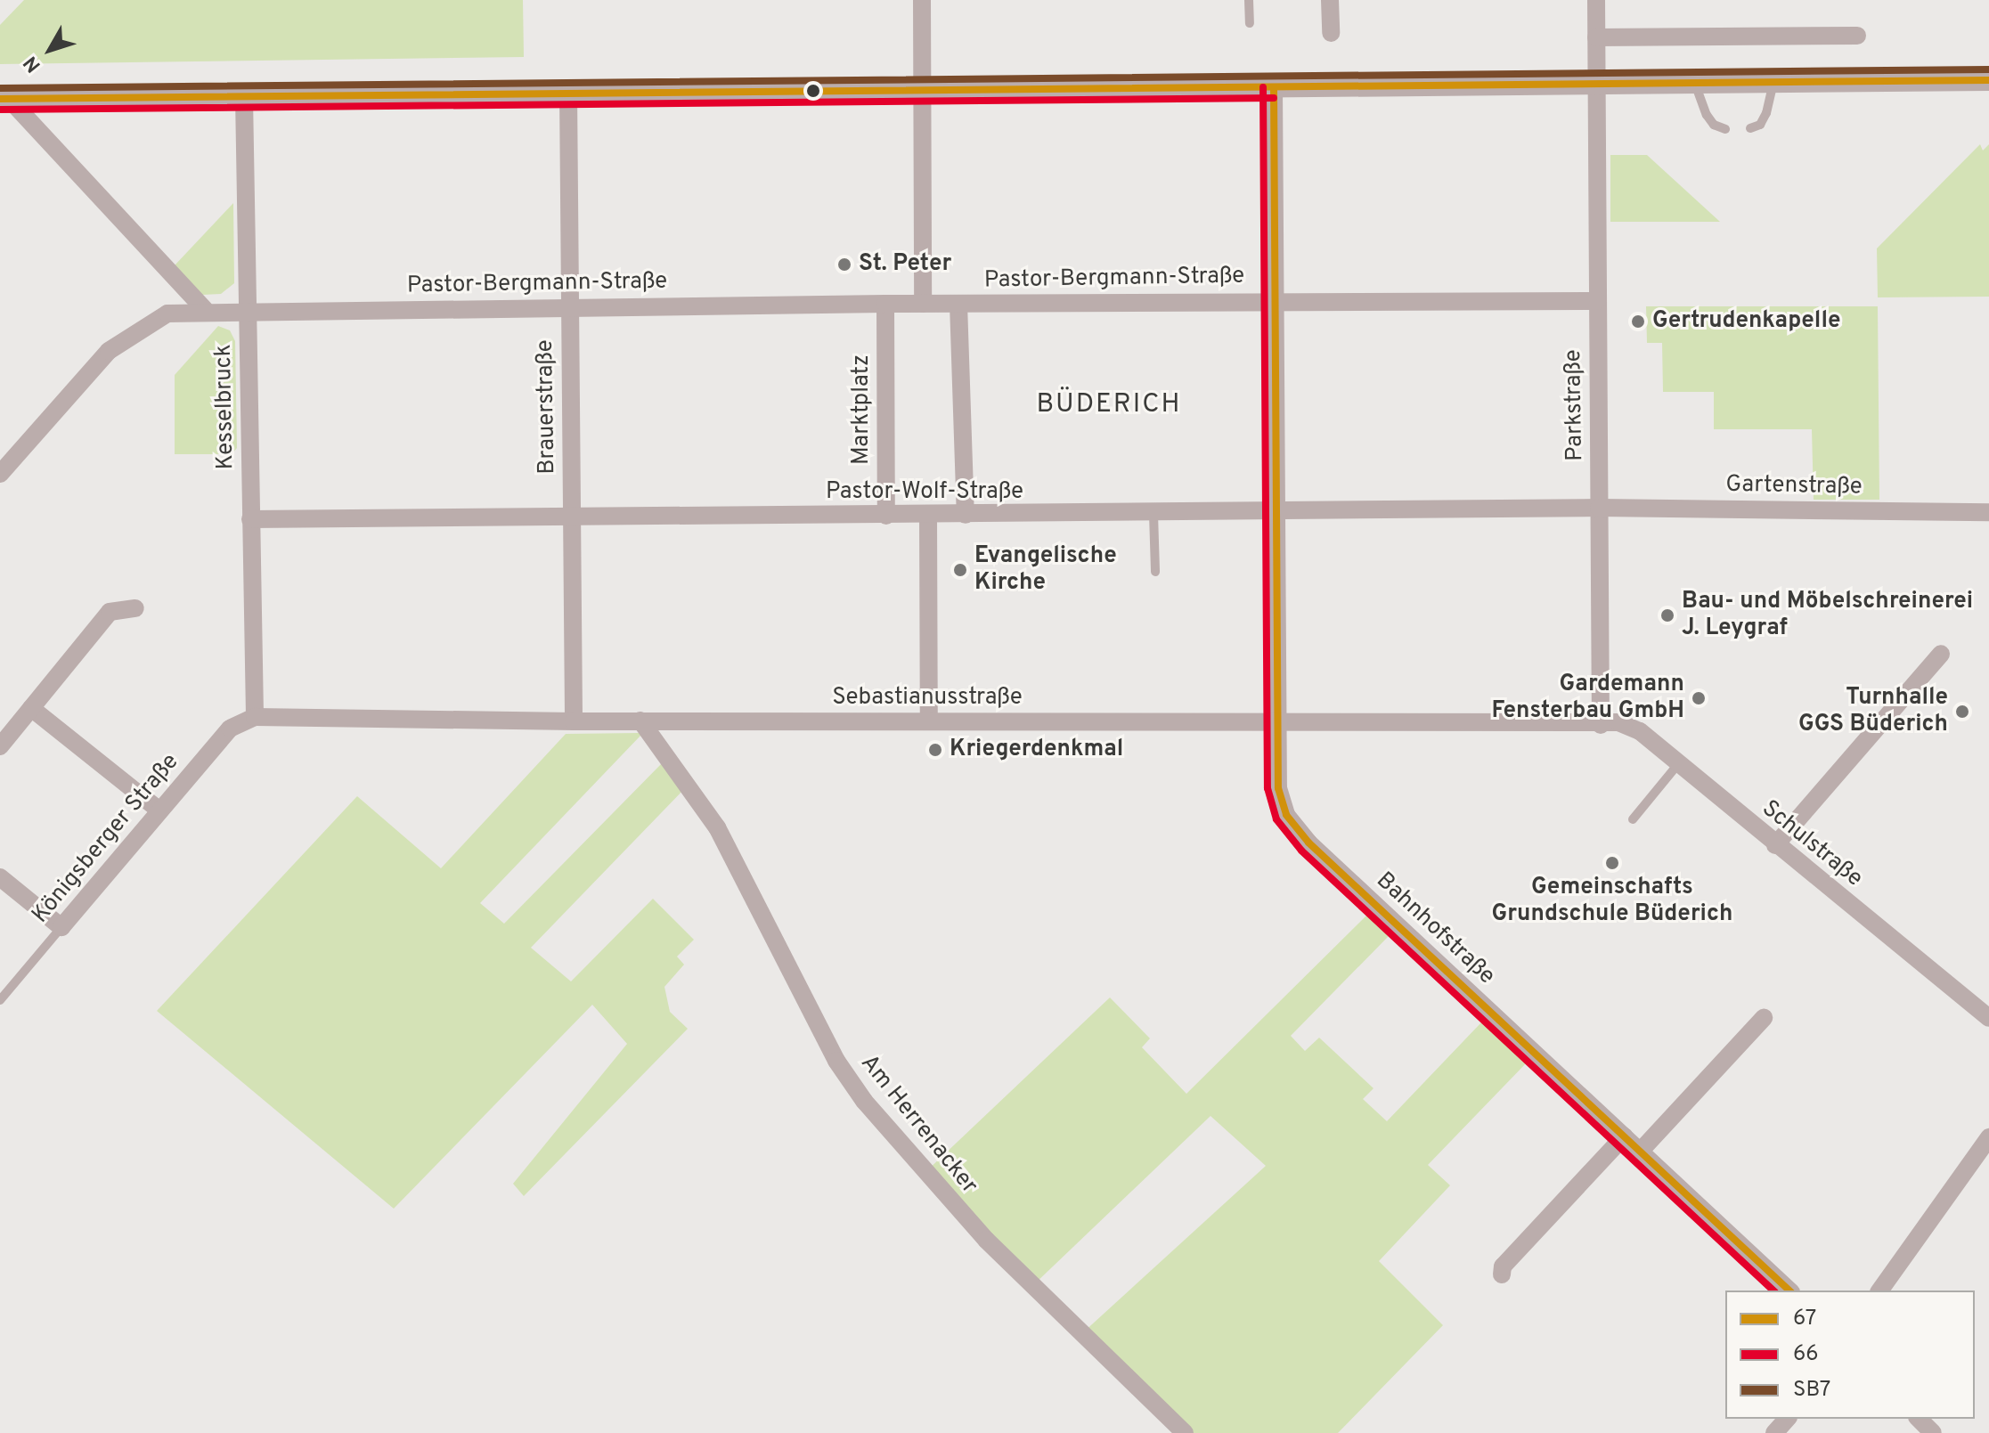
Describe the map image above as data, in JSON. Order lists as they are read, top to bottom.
{
  "streets": {
    "street": [
      "Pastor-Bergmann-Straße",
      "Parkstraße",
      "Kesselbruck",
      "Brauerstraße",
      "Marktplatz",
      "Gartenstraße",
      "Pastor-Wolf-Straße",
      "Sebastianusstraße",
      "Königsberger Straße",
      "Schulstraße",
      "Bahnhofstraße",
      "Am Herrenacker"
    ]
  },
  "crossings": [
    ["Pastor-Bergmann-Straße", "Parkstraße"],
    ["Pastor-Bergmann-Straße", "Kesselbruck"],
    ["Pastor-Bergmann-Straße", "Brauerstraße"],
    ["Pastor-Bergmann-Straße", "Marktplatz"],
    ["Pastor-Bergmann-Straße", "Bahnhofstraße"],
    ["Parkstraße", "Gartenstraße"],
    ["Parkstraße", "Pastor-Wolf-Straße"],
    ["Parkstraße", "Sebastianusstraße"],
    ["Parkstraße", "Schulstraße"],
    ["Kesselbruck", "Pastor-Wolf-Straße"],
    ["Kesselbruck", "Sebastianusstraße"],
    ["Kesselbruck", "Königsberger Straße"],
    ["Brauerstraße", "Pastor-Wolf-Straße"],
    ["Brauerstraße", "Sebastianusstraße"],
    ["Marktplatz", "Pastor-Wolf-Straße"],
    ["Gartenstraße", "Pastor-Wolf-Straße"],
    ["Pastor-Wolf-Straße", "Bahnhofstraße"],
    ["Sebastianusstraße", "Königsberger Straße"],
    ["Sebastianusstraße", "Schulstraße"],
    ["Sebastianusstraße", "Bahnhofstraße"],
    ["Sebastianusstraße", "Am Herrenacker"]
  ],
  "districts": ["BÜDERICH"],
  "places": [
    "St. Peter",
    "Gertrudenkapelle",
    "Evangelische Kirche",
    "Bau- und Möbelschreinerei J. Leygraf",
    "Gardemann Fensterbau GmbH",
    "Turnhalle GGS Büderich",
    "Kriegerdenkmal",
    "Gemeinschafts Grundschule Büderich"
  ],
  "lines": ["transit line SB7", "transit line 67", "transit line 66"],
  "legend": ["67", "66", "SB7"],
  "north": "bottom left"
}
